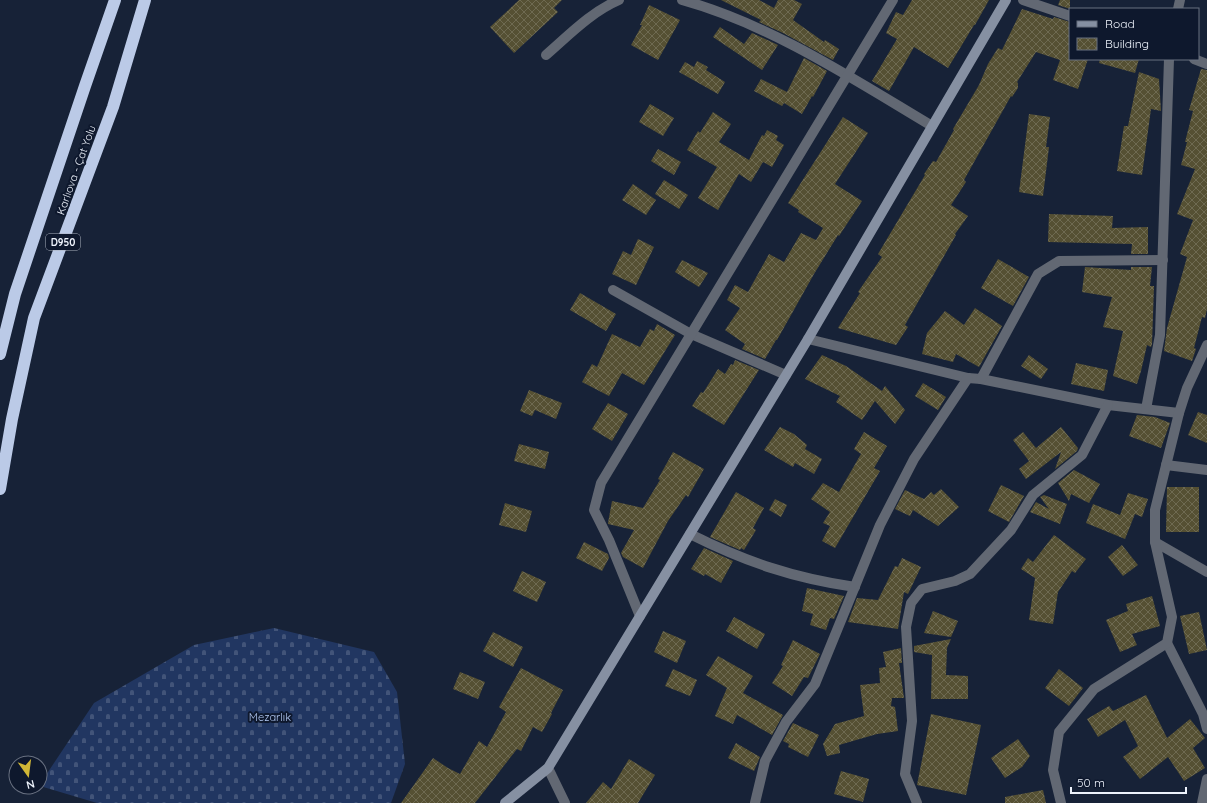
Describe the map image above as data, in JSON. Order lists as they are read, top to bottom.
{
  "streets": {
    "highway": ["Karlıova - Çat Yolu", "D950"]
  },
  "parks": ["Mezarlık"],
  "legend": ["Road", "Building"],
  "scale_bar": "50 m",
  "north": "bottom"
}
